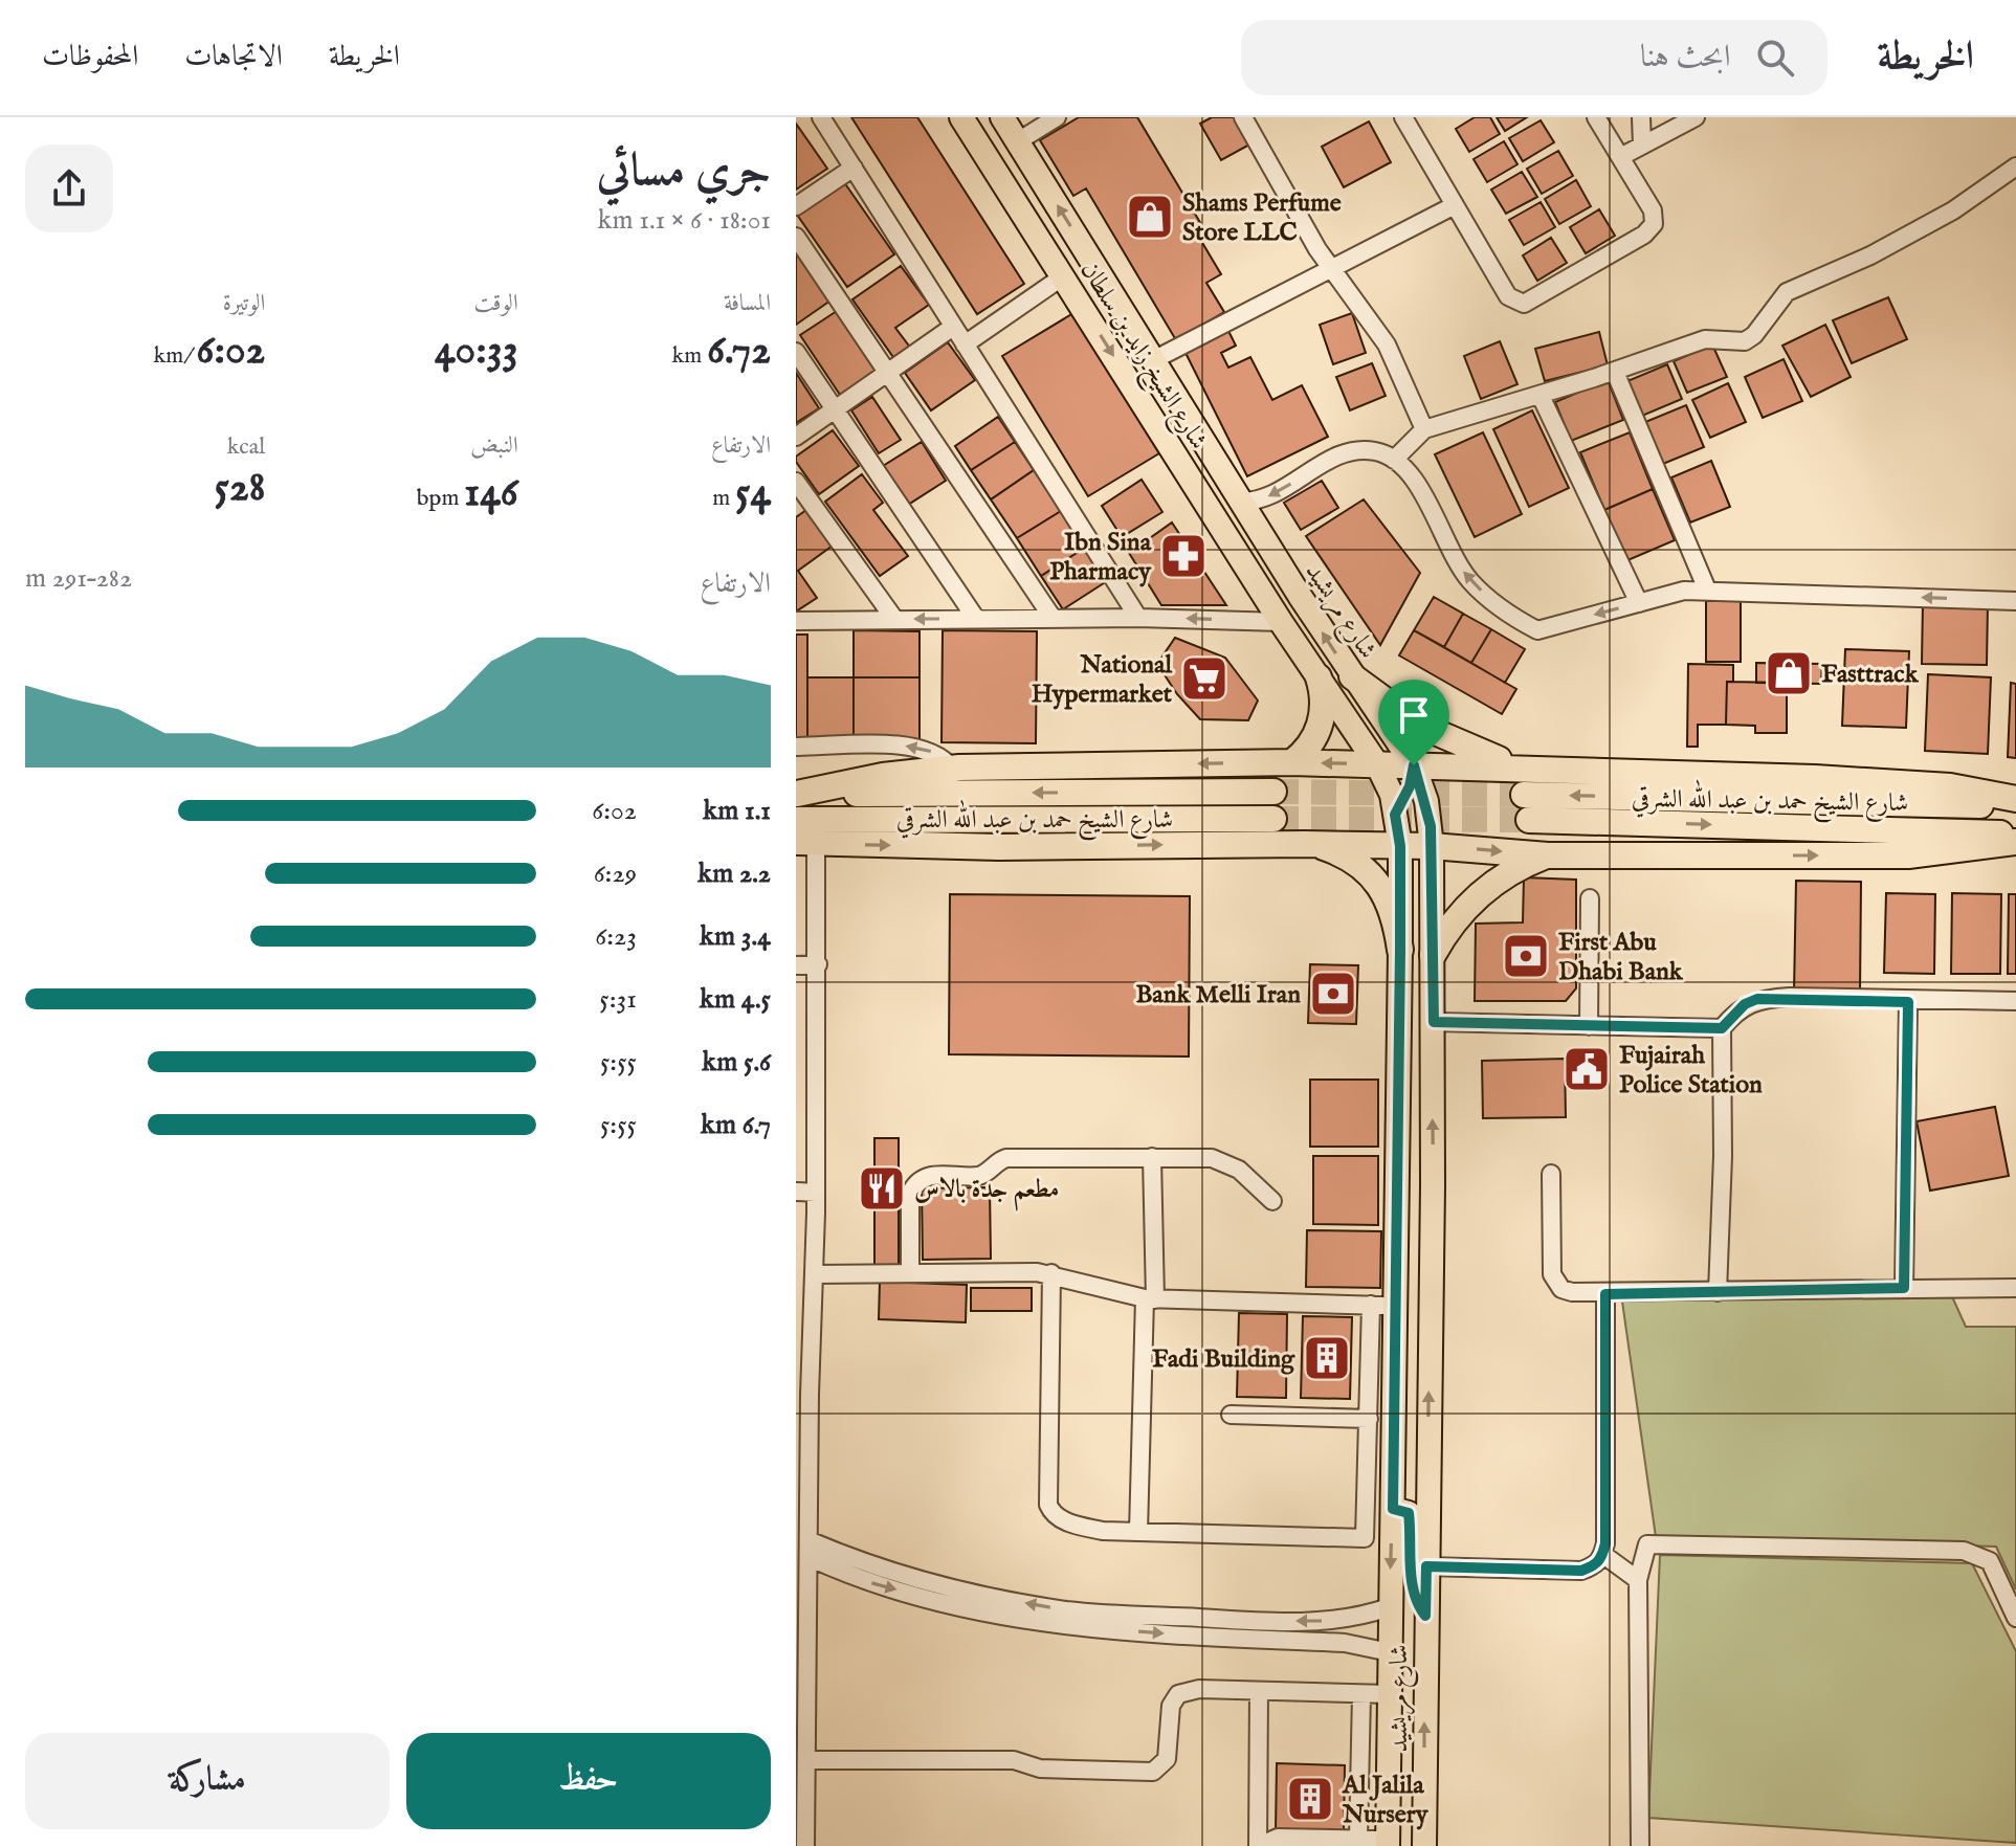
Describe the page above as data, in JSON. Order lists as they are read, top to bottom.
{
  "streets": {
    "highway": ["شارع الشيخ حمد بن عبد الله الشرقي"],
    "main road": ["شارع الشيخ زايد بن سلطان", "شارع مريشيد"]
  },
  "crossings": [
    ["شارع الشيخ زايد بن سلطان", "شارع مريشيد"]
  ],
  "places": {
    "shop": ["Shams Perfume Store LLC", "Fasttrack"],
    "pharmacy": ["Ibn Sina Pharmacy"],
    "supermarket": ["National Hypermarket"],
    "bank": ["First Abu Dhabi Bank", "Bank Melli Iran"],
    "public building": ["Fujairah Police Station"],
    "restaurant": ["مطعم جدة بالاس"],
    "building": ["Fadi Building", "Al Jalila Nursery"]
  },
  "page": {
    "header": "الخريطة",
    "search": "ابحث هنا",
    "nav": ["الخريطة", "الاتجاهات", "المحفوظات"],
    "heading": ["جري مسائي", "18:01 · 6 × 1.1 km"],
    "stats": [
      ["المسافة", "6.72 km"],
      ["الوقت", "40:33"],
      ["الوتيرة", "6:02 /km"],
      ["الارتفاع", "54 m"],
      ["النبض", "146 bpm"],
      ["kcal", "528"]
    ],
    "chart": ["الارتفاع", "282–291 m"],
    "list": [
      {
        "name": "1.1 km",
        "note": "6:02"
      },
      {
        "name": "2.2 km",
        "note": "6:29"
      },
      {
        "name": "3.4 km",
        "note": "6:23"
      },
      {
        "name": "4.5 km",
        "note": "5:31"
      },
      {
        "name": "5.6 km",
        "note": "5:55"
      },
      {
        "name": "6.7 km",
        "note": "5:55"
      }
    ],
    "buttons": ["حفظ", "مشاركة"]
  }
}
